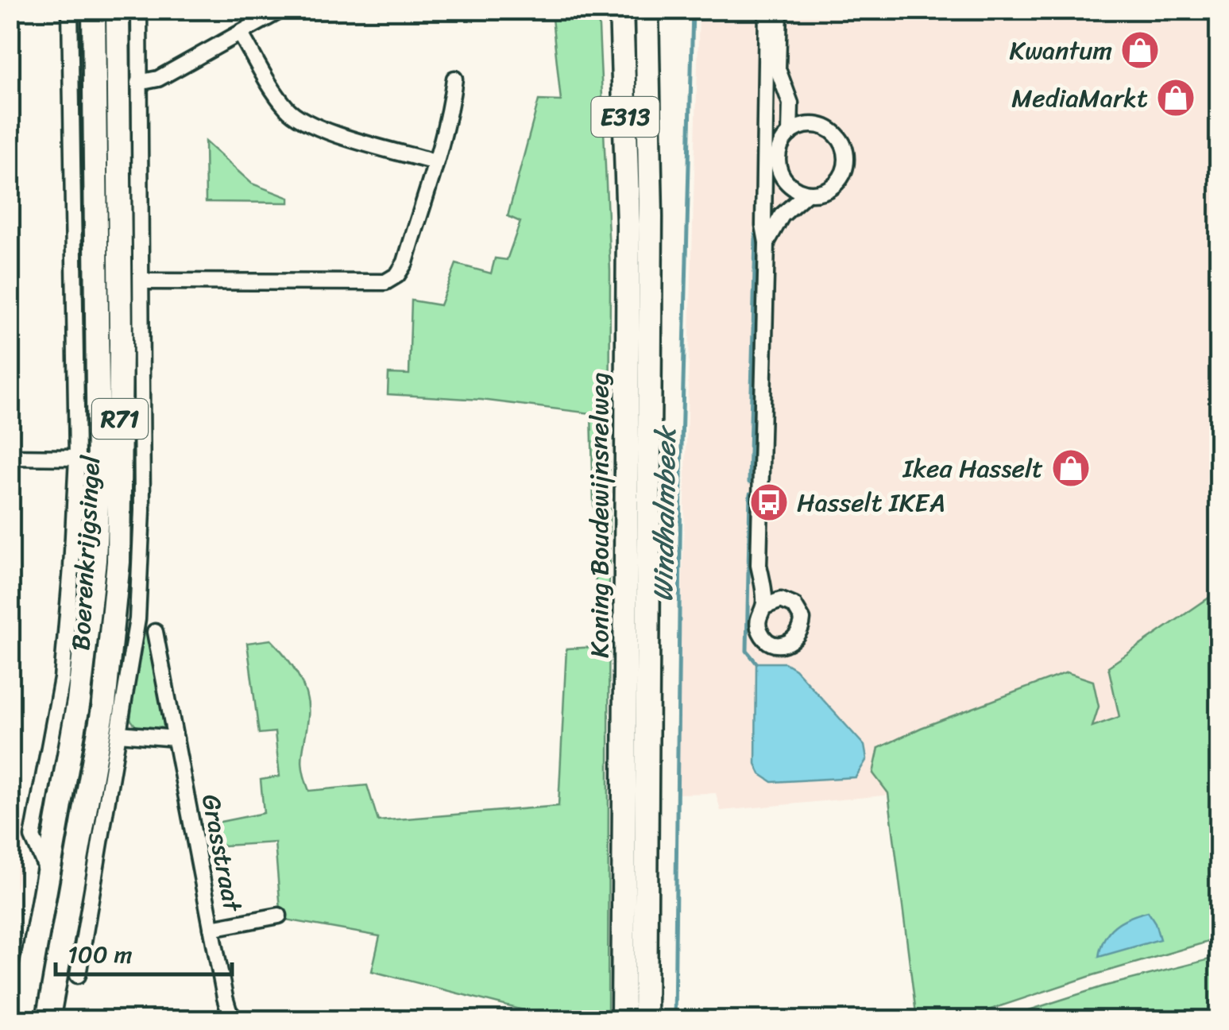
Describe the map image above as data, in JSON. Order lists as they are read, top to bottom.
{
  "streets": {
    "highway": [
      "E313",
      "R71",
      "Koning Boudewijnsnelweg",
      "Boerenkrijgsingel"
    ],
    "street": ["Grasstraat"]
  },
  "water": ["Windhalmbeek"],
  "places": {
    "shop": ["Kwantum", "MediaMarkt", "Ikea Hasselt"],
    "bus stop": ["Hasselt IKEA"]
  },
  "scale_bar": "100 m"
}
